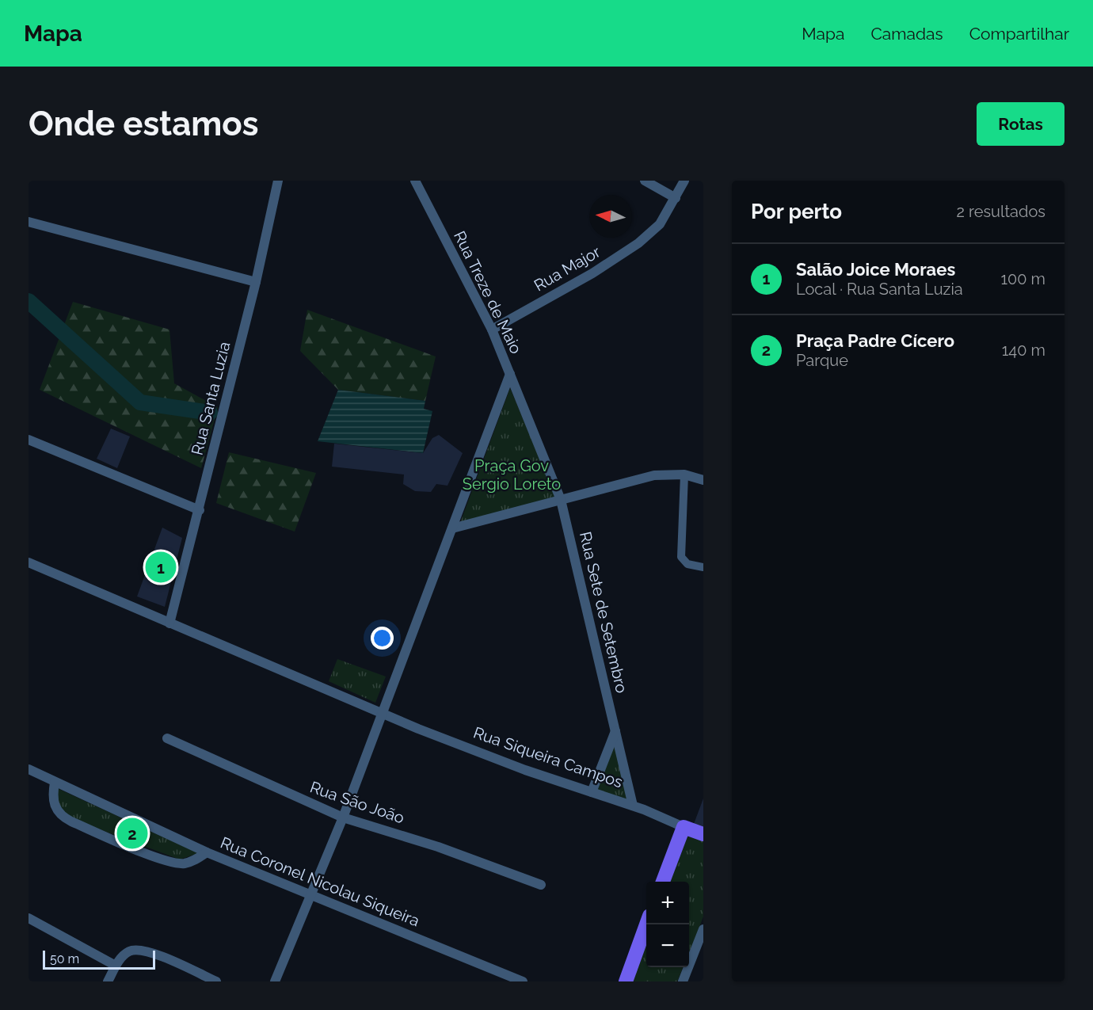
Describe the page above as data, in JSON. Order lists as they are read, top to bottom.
{
  "streets": {
    "main road": ["Rua Siqueira Campos"],
    "street": [
      "Rua Major",
      "Rua Treze de Maio",
      "Rua Santa Luzia",
      "Rua Sete de Setembro",
      "Rua São João",
      "Rua Coronel Nicolau Siqueira"
    ]
  },
  "crossings": [
    ["Rua Major", "Rua Treze de Maio"],
    ["Rua Treze de Maio", "Rua Sete de Setembro"],
    ["Rua Treze de Maio", "Rua Siqueira Campos"],
    ["Rua Treze de Maio", "Rua São João"],
    ["Rua Treze de Maio", "Rua Coronel Nicolau Siqueira"],
    ["Rua Sete de Setembro", "Rua Siqueira Campos"]
  ],
  "parks": ["Praça Gov Sergio Loreto"],
  "scale_bar": "50 m",
  "north": "left",
  "page": {
    "header": "Mapa",
    "nav": ["Mapa", "Camadas", "Compartilhar"],
    "buttons": "Rotas",
    "title": "Onde estamos",
    "heading": ["Por perto", "2 resultados"],
    "list": [
      {
        "mark": "1",
        "name": "Salão Joice Moraes",
        "note": "Local · Rua Santa Luzia",
        "value": "100 m"
      },
      {
        "mark": "2",
        "name": "Praça Padre Cícero",
        "note": "Parque",
        "value": "140 m"
      }
    ],
    "pins": ["1", "2"],
    "map_buttons": ["+", "−"],
    "scale": "50 m"
  }
}
